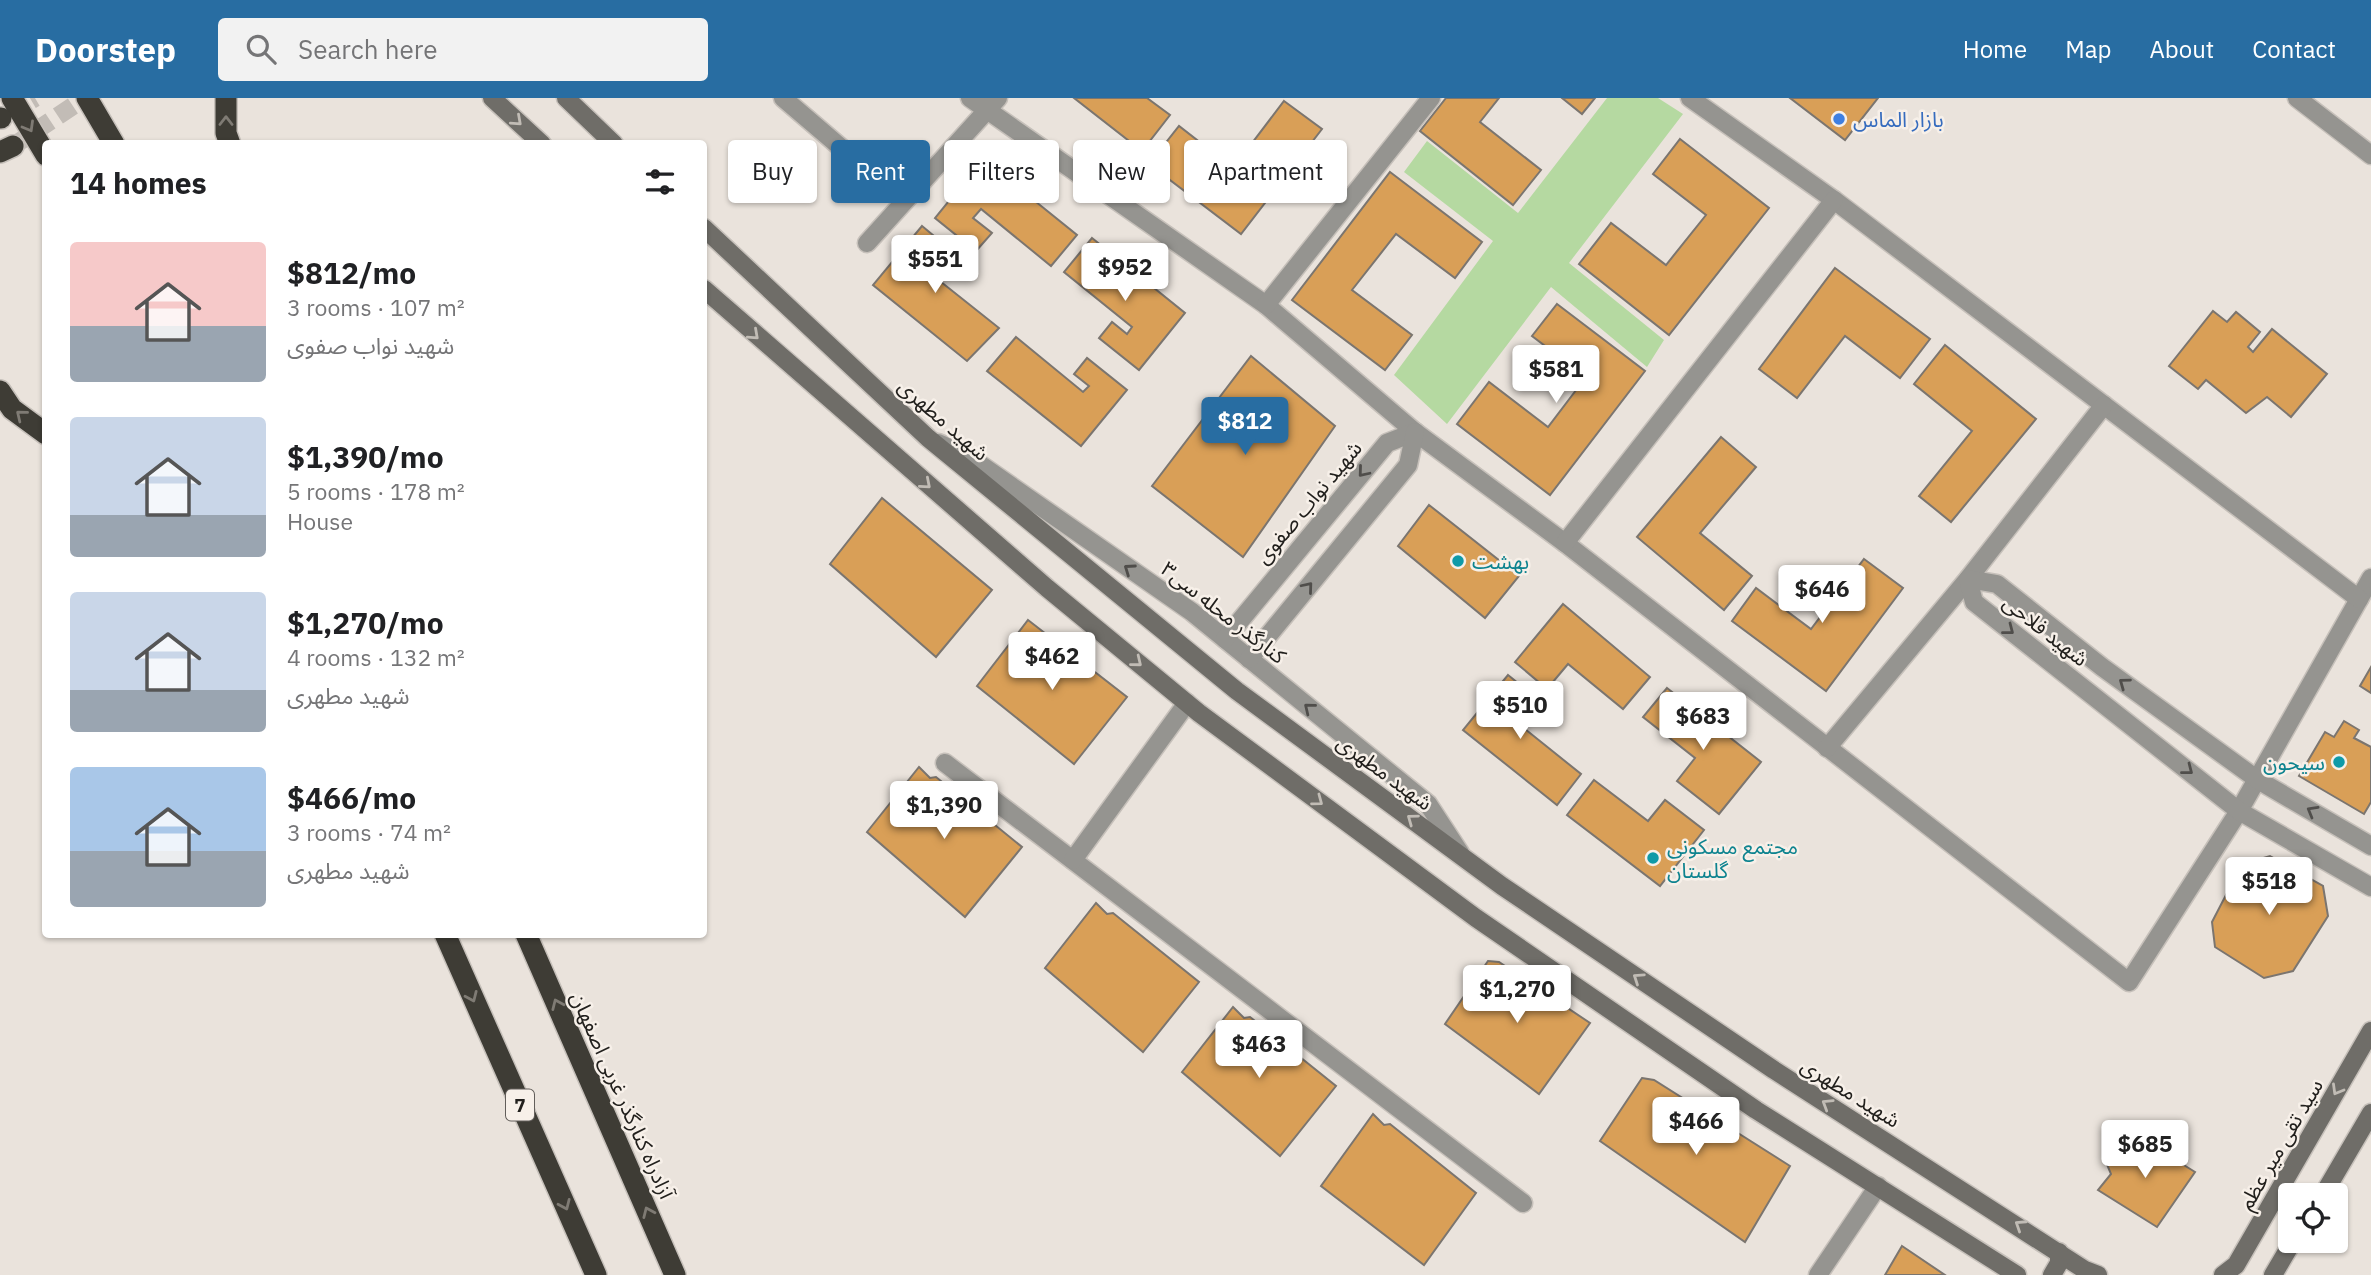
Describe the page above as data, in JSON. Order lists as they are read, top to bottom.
{
  "streets": {
    "highway": ["آزادراه کنارگذر غربی اصفهان", "7"],
    "main road": ["شهید مطهری", "سید تقی میر عظم"],
    "street": ["شهید نواب صفوی", "کنارگذر محله سی۳", "شهید فلاحی"]
  },
  "crossings": [
    ["شهید مطهری", "کنارگذر محله سی۳"],
    ["شهید نواب صفوی", "کنارگذر محله سی۳"]
  ],
  "one_way": ["کنارگذر محله سی۳"],
  "places": [
    "بازار الماس",
    "بهشت",
    "سیحون",
    "مجتمع مسکونی گلستان"
  ],
  "page": {
    "header": "Doorstep",
    "search": "Search here",
    "nav": [
      "Home",
      "Map",
      "About",
      "Contact"
    ],
    "chip": [
      "Buy",
      "Rent",
      "Filters",
      "New",
      "Apartment"
    ],
    "heading": "14 homes",
    "list": [
      {
        "name": "$812/mo",
        "note": "3 rooms · 107 m² · شهید نواب صفوی"
      },
      {
        "name": "$1,390/mo",
        "note": "5 rooms · 178 m² · House"
      },
      {
        "name": "$1,270/mo",
        "note": "4 rooms · 132 m² · شهید مطهری"
      },
      {
        "name": "$466/mo",
        "note": "3 rooms · 74 m² · شهید مطهری"
      }
    ],
    "price": [
      "$551",
      "$952",
      "$581",
      "$812",
      "$646",
      "$462",
      "$510",
      "$683",
      "$1,390",
      "$518",
      "$1,270",
      "$463",
      "$466",
      "$685"
    ]
  }
}
